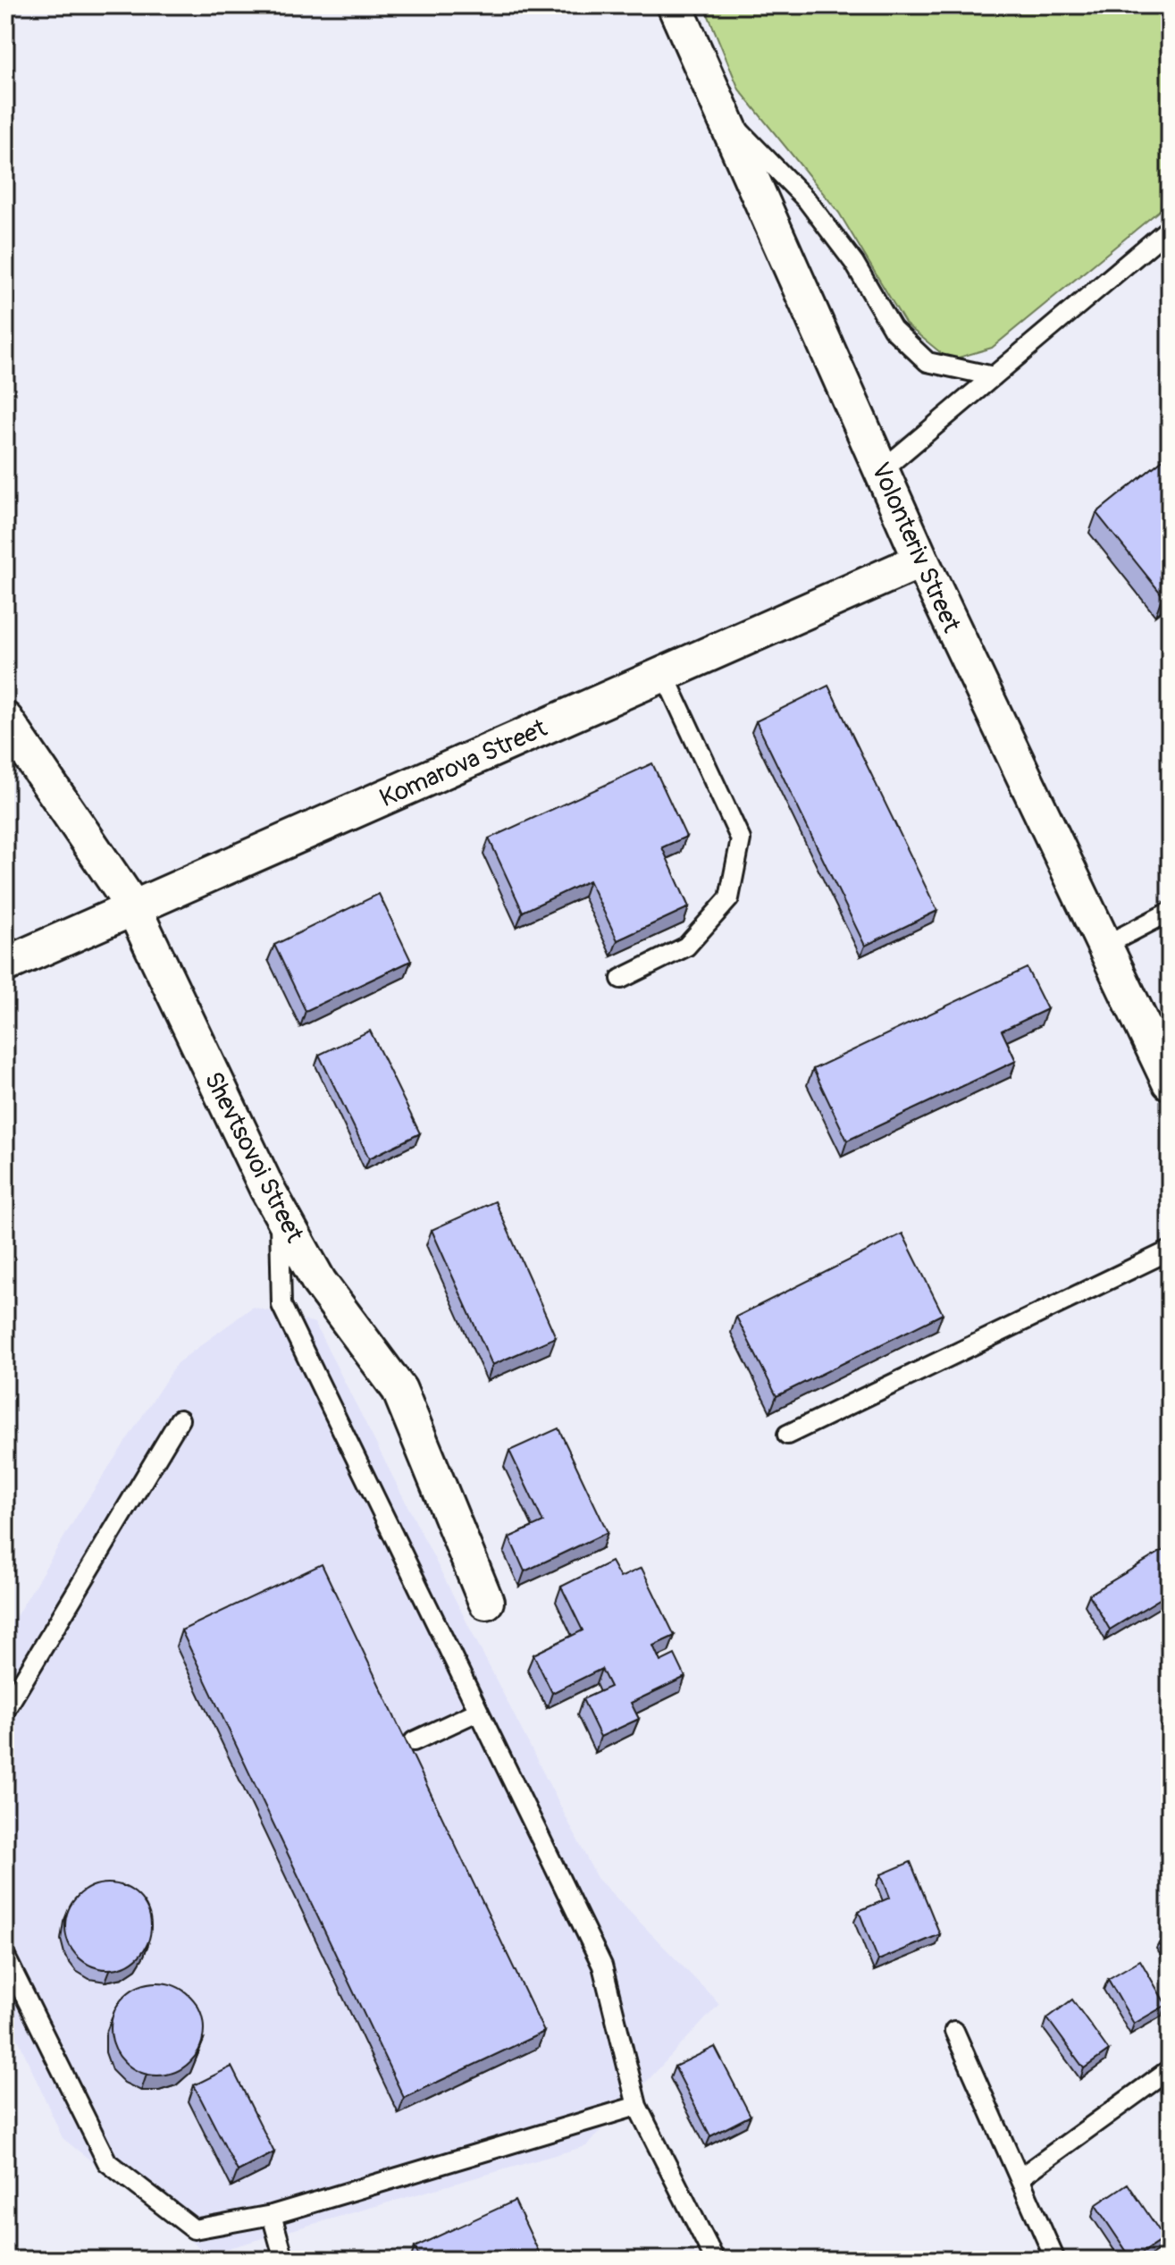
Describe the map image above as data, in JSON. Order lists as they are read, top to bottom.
{
  "streets": {
    "street": ["Volonteriv Street", "Komarova Street", "Shevtsovoi Street"]
  },
  "crossings": [
    ["Volonteriv Street", "Komarova Street"],
    ["Komarova Street", "Shevtsovoi Street"]
  ]
}
